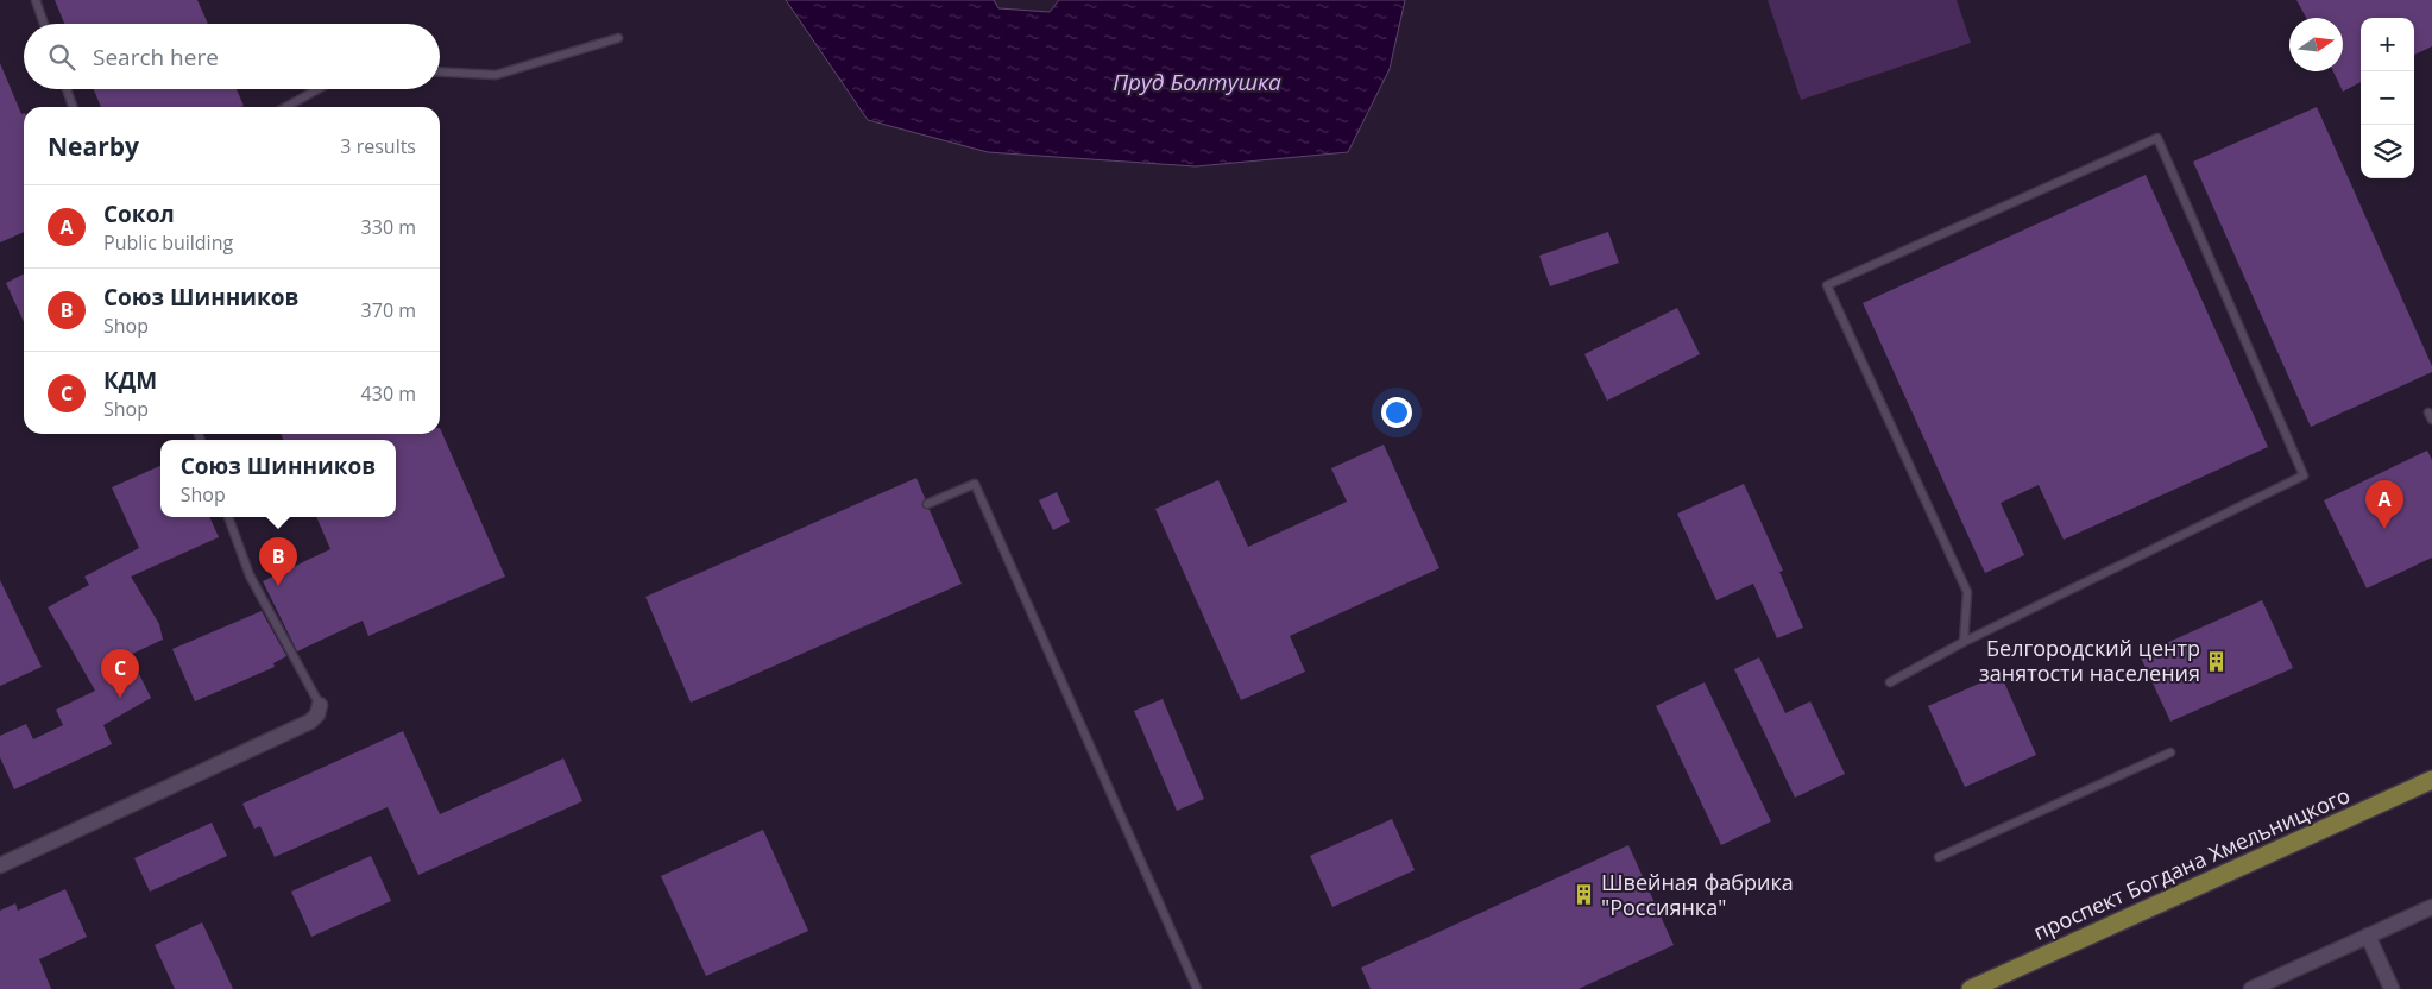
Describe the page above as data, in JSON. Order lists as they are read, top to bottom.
{
  "streets": {
    "main road": ["проспект Богдана Хмельницкого"]
  },
  "water": ["Пруд Болтушка"],
  "places": {
    "building": ["Белгородский центр занятости населения", "Швейная фабрика \"Россиянка\""]
  },
  "north": "right",
  "page": {
    "map_buttons": ["+", "−"],
    "search": "Search here",
    "heading": ["Nearby", "3 results"],
    "list": [
      {
        "mark": "A",
        "name": "Сокол",
        "note": "Public building",
        "value": "330 m"
      },
      {
        "mark": "B",
        "name": "Союз Шинников",
        "note": "Shop",
        "value": "370 m"
      },
      {
        "mark": "C",
        "name": "КДМ",
        "note": "Shop",
        "value": "430 m"
      }
    ],
    "popup": ["Союз Шинников", "Shop"],
    "pins": ["A", "B", "C"]
  }
}
